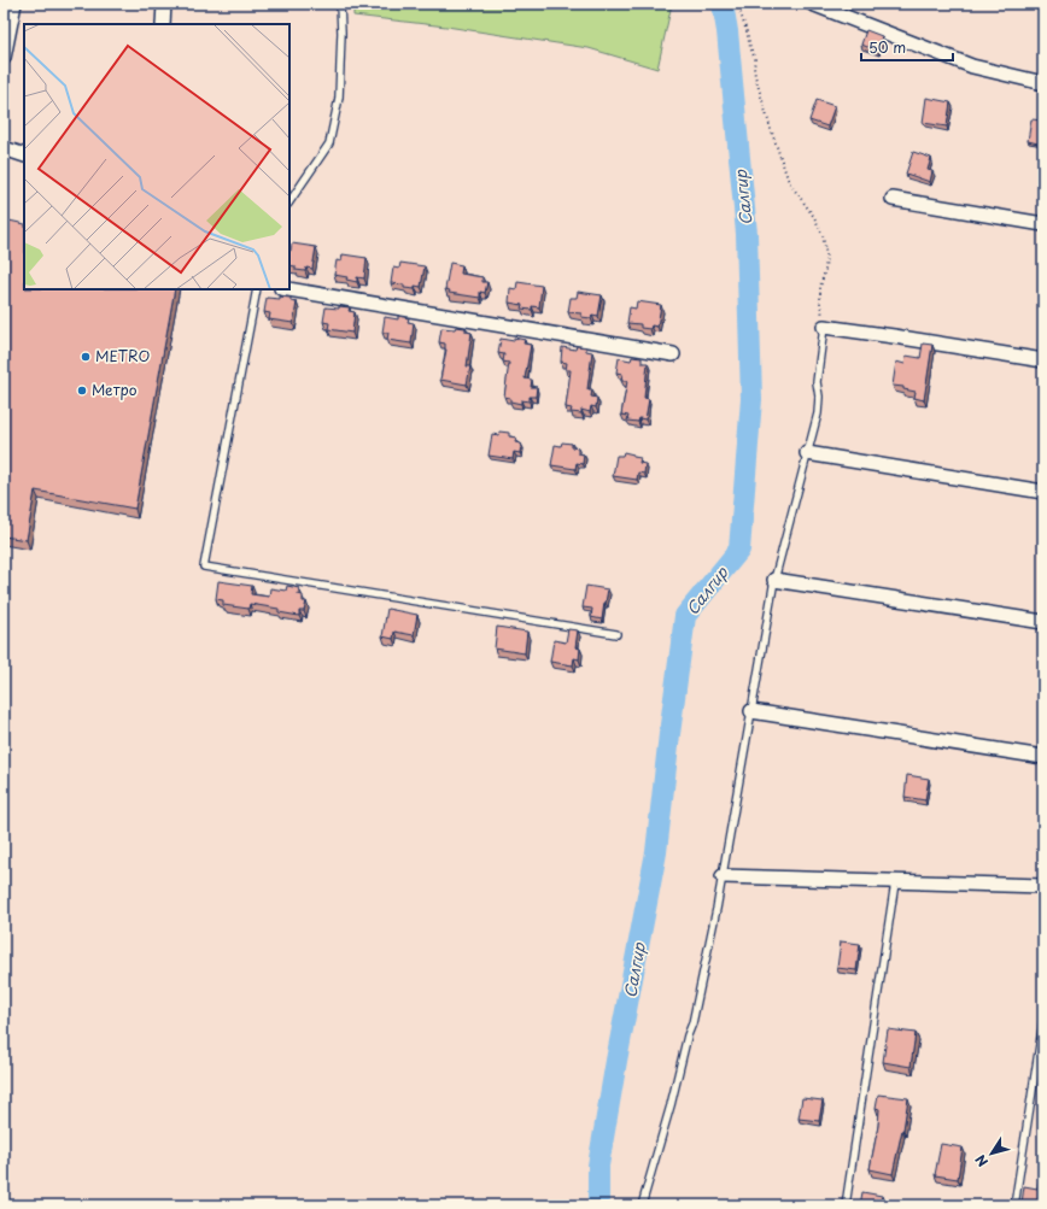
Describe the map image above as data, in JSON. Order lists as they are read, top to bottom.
{
  "water": ["Салгир"],
  "places": ["METRO", "Метро"],
  "scale_bar": "50 m",
  "north": "bottom left"
}
